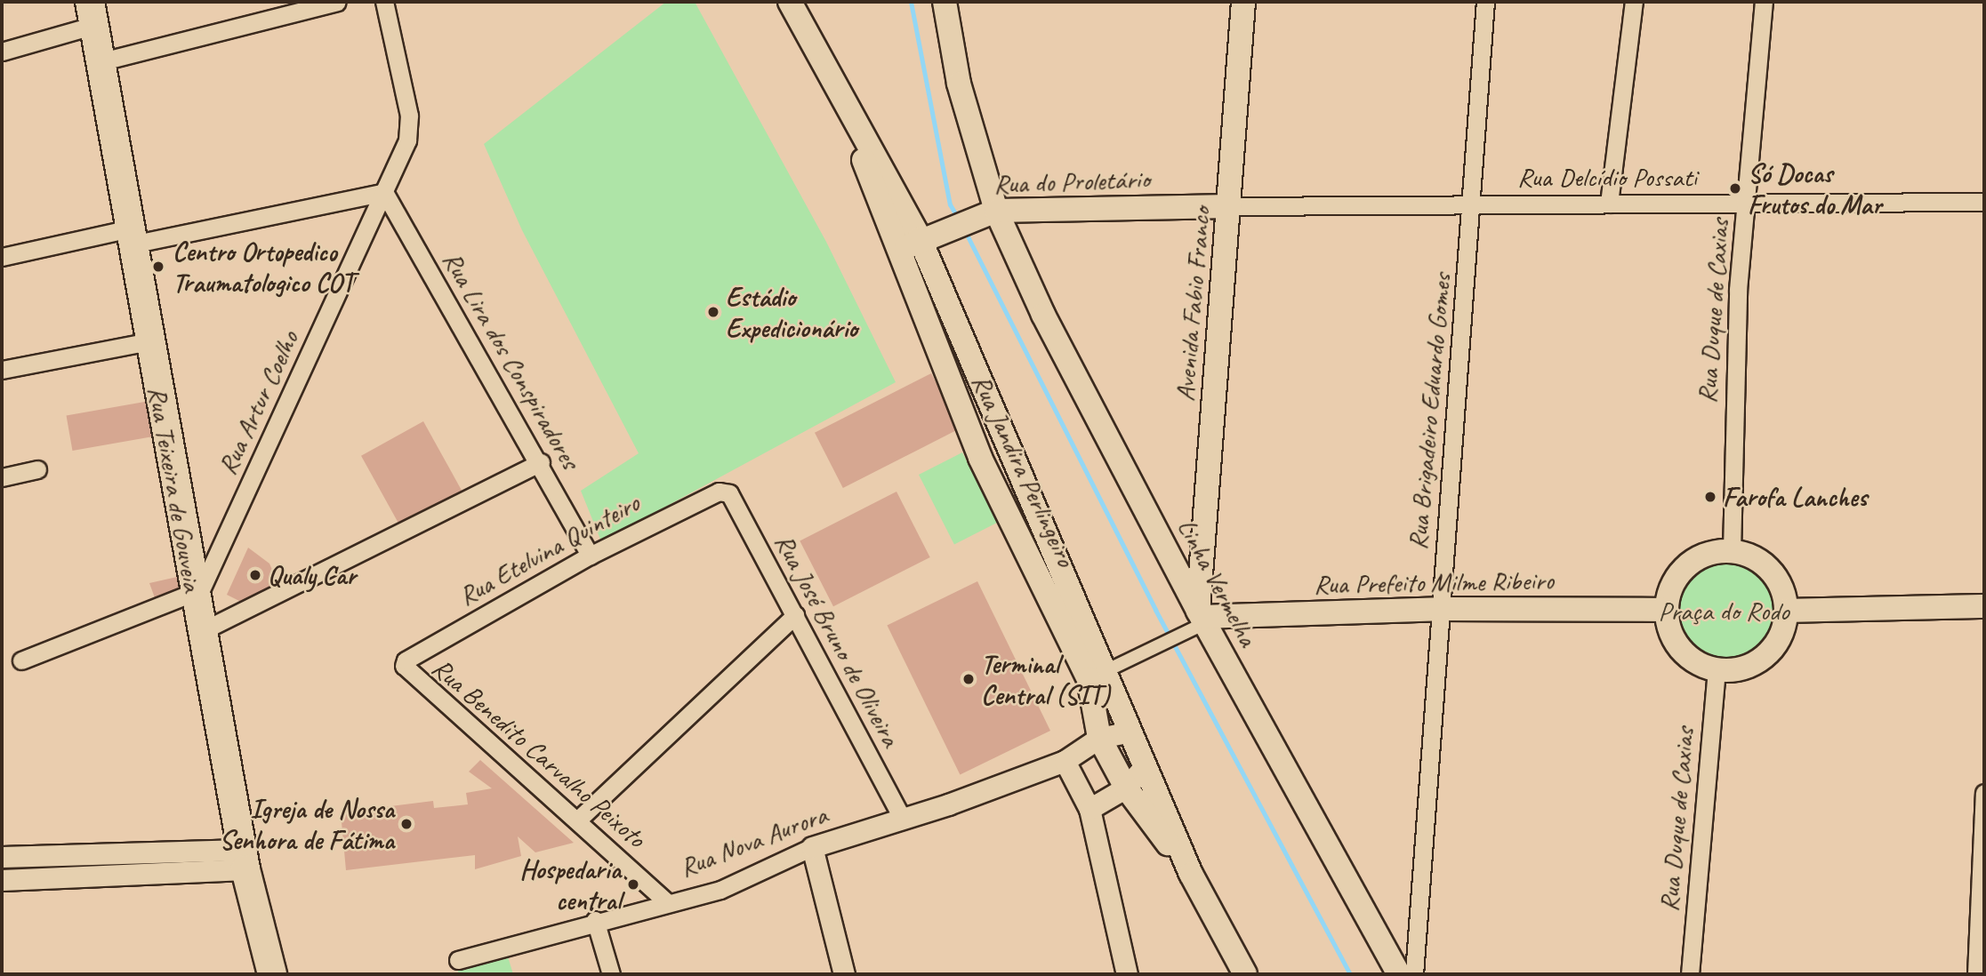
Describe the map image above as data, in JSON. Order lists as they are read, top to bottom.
{
  "streets": {
    "highway": ["Rua Teixeira de Gouveia"],
    "main road": [
      "Rua do Proletário",
      "Avenida Fabio Franco",
      "Rua Jandira Perlingeiro",
      "Linha Vermelha",
      "Rua Prefeito Milme Ribeiro"
    ],
    "street": [
      "Rua Delcídio Possati",
      "Rua Duque de Caxias",
      "Rua Lira dos Conspiradores",
      "Rua Artur Coelho",
      "Rua Brigadeiro Eduardo Gomes",
      "Rua Etelvina Quinteiro",
      "Rua José Bruno de Oliveira",
      "Rua Benedito Carvalho Peixoto",
      "Rua Nova Aurora"
    ]
  },
  "crossings": [
    ["Rua Delcídio Possati", "Rua do Proletário"],
    ["Rua Delcídio Possati", "Avenida Fabio Franco"],
    ["Rua Delcídio Possati", "Rua Duque de Caxias"],
    ["Rua Delcídio Possati", "Rua Brigadeiro Eduardo Gomes"],
    ["Rua do Proletário", "Avenida Fabio Franco"],
    ["Rua do Proletário", "Rua Jandira Perlingeiro"],
    ["Rua do Proletário", "Linha Vermelha"],
    ["Avenida Fabio Franco", "Linha Vermelha"],
    ["Avenida Fabio Franco", "Rua Prefeito Milme Ribeiro"],
    ["Rua Duque de Caxias", "Rua Prefeito Milme Ribeiro"],
    ["Rua Lira dos Conspiradores", "Rua Artur Coelho"],
    ["Rua Lira dos Conspiradores", "Rua Etelvina Quinteiro"],
    ["Rua Artur Coelho", "Rua Teixeira de Gouveia"],
    ["Rua Brigadeiro Eduardo Gomes", "Rua Prefeito Milme Ribeiro"],
    ["Rua Jandira Perlingeiro", "Rua Nova Aurora"],
    ["Rua Etelvina Quinteiro", "Rua José Bruno de Oliveira"],
    ["Rua Etelvina Quinteiro", "Rua Benedito Carvalho Peixoto"],
    ["Linha Vermelha", "Rua Prefeito Milme Ribeiro"],
    ["Rua José Bruno de Oliveira", "Rua Nova Aurora"],
    ["Rua Benedito Carvalho Peixoto", "Rua Nova Aurora"]
  ],
  "parks": ["Praça do Rodo"],
  "places": [
    "Só Docas Frutos do Mar",
    "Centro Ortopedico Traumatologico COT",
    "Estádio Expedicionário",
    "Farofa Lanches",
    "Qualy Car",
    "Terminal Central (SIT)",
    "Igreja de Nossa Senhora de Fátima",
    "Hospedaria central"
  ]
}
